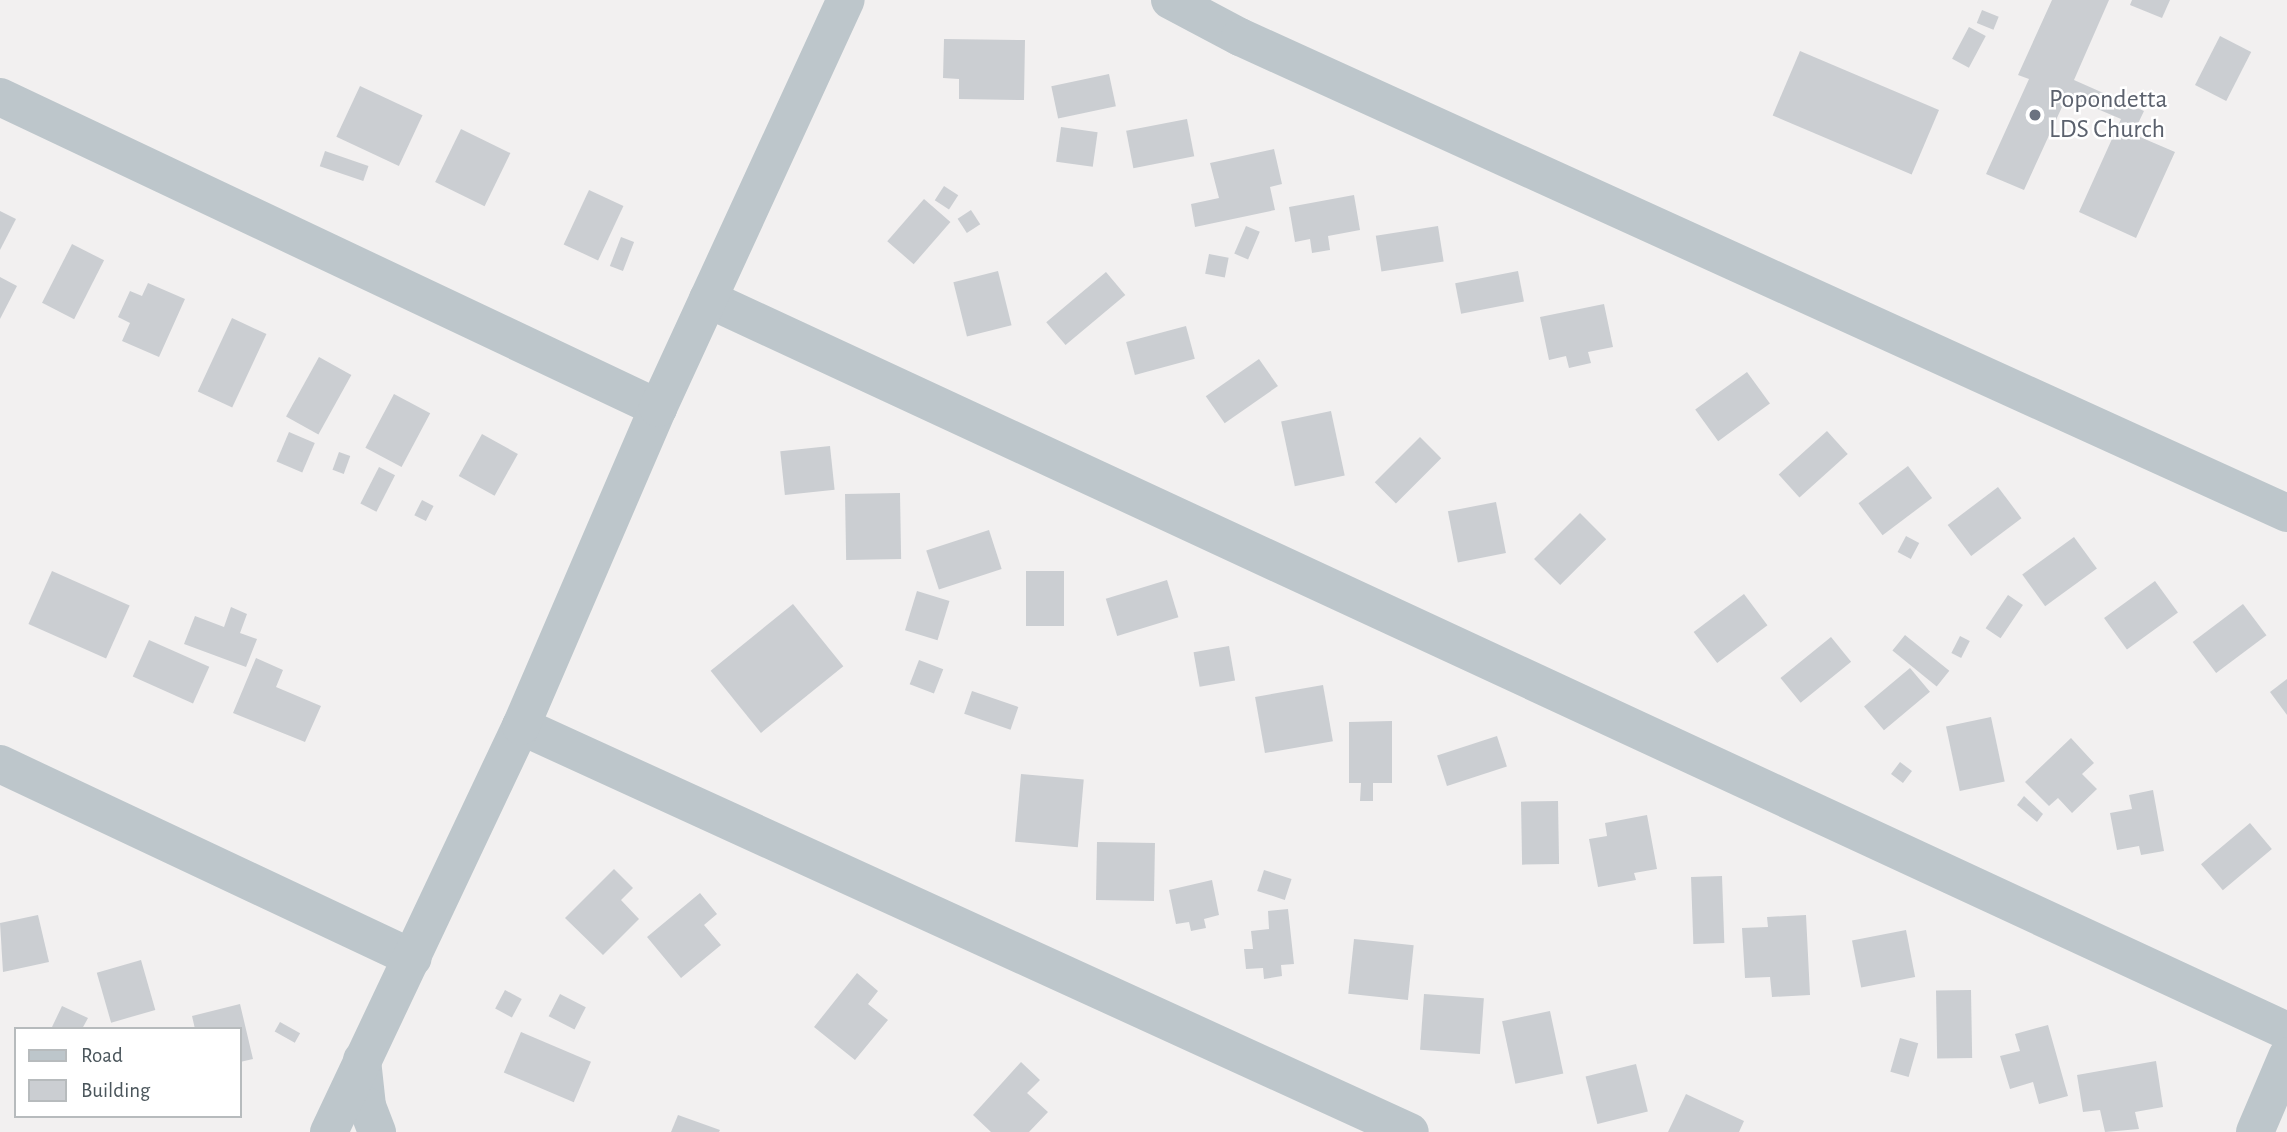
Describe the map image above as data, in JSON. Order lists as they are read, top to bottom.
{
  "places": ["Popondetta LDS Church"],
  "legend": ["Road", "Building"]
}
